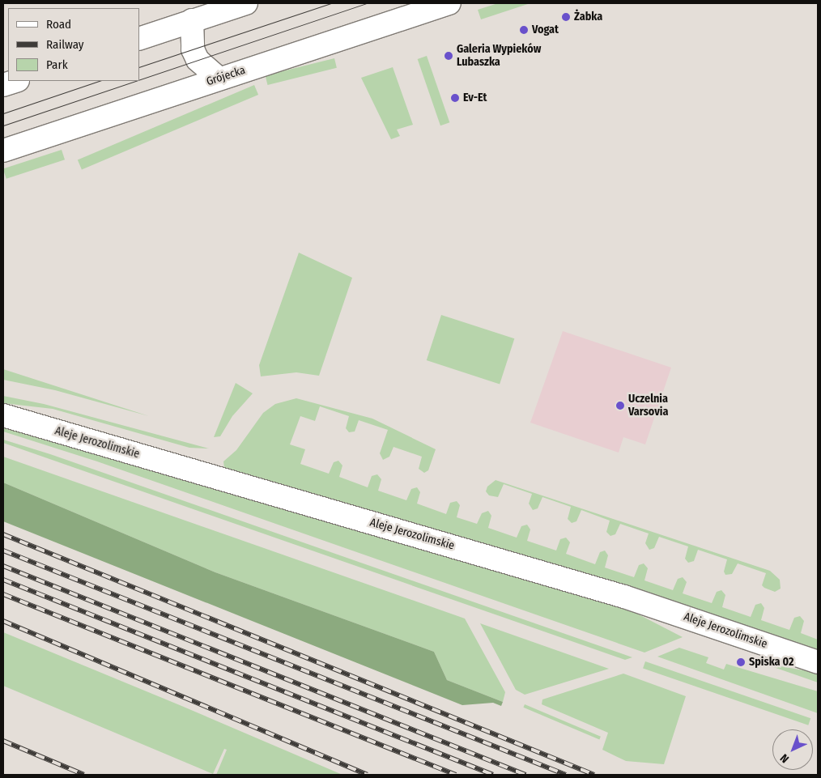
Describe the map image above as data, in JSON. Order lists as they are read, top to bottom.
{
  "streets": {
    "main road": ["Grójecka", "Aleje Jerozolimskie"]
  },
  "places": [
    "Żabka",
    "Vogat",
    "Galeria Wypieków Lubaszka",
    "Ev-Et",
    "Uczelnia Varsovia",
    "Spiska 02"
  ],
  "legend": ["Road", "Railway", "Park"],
  "north": "bottom left"
}
